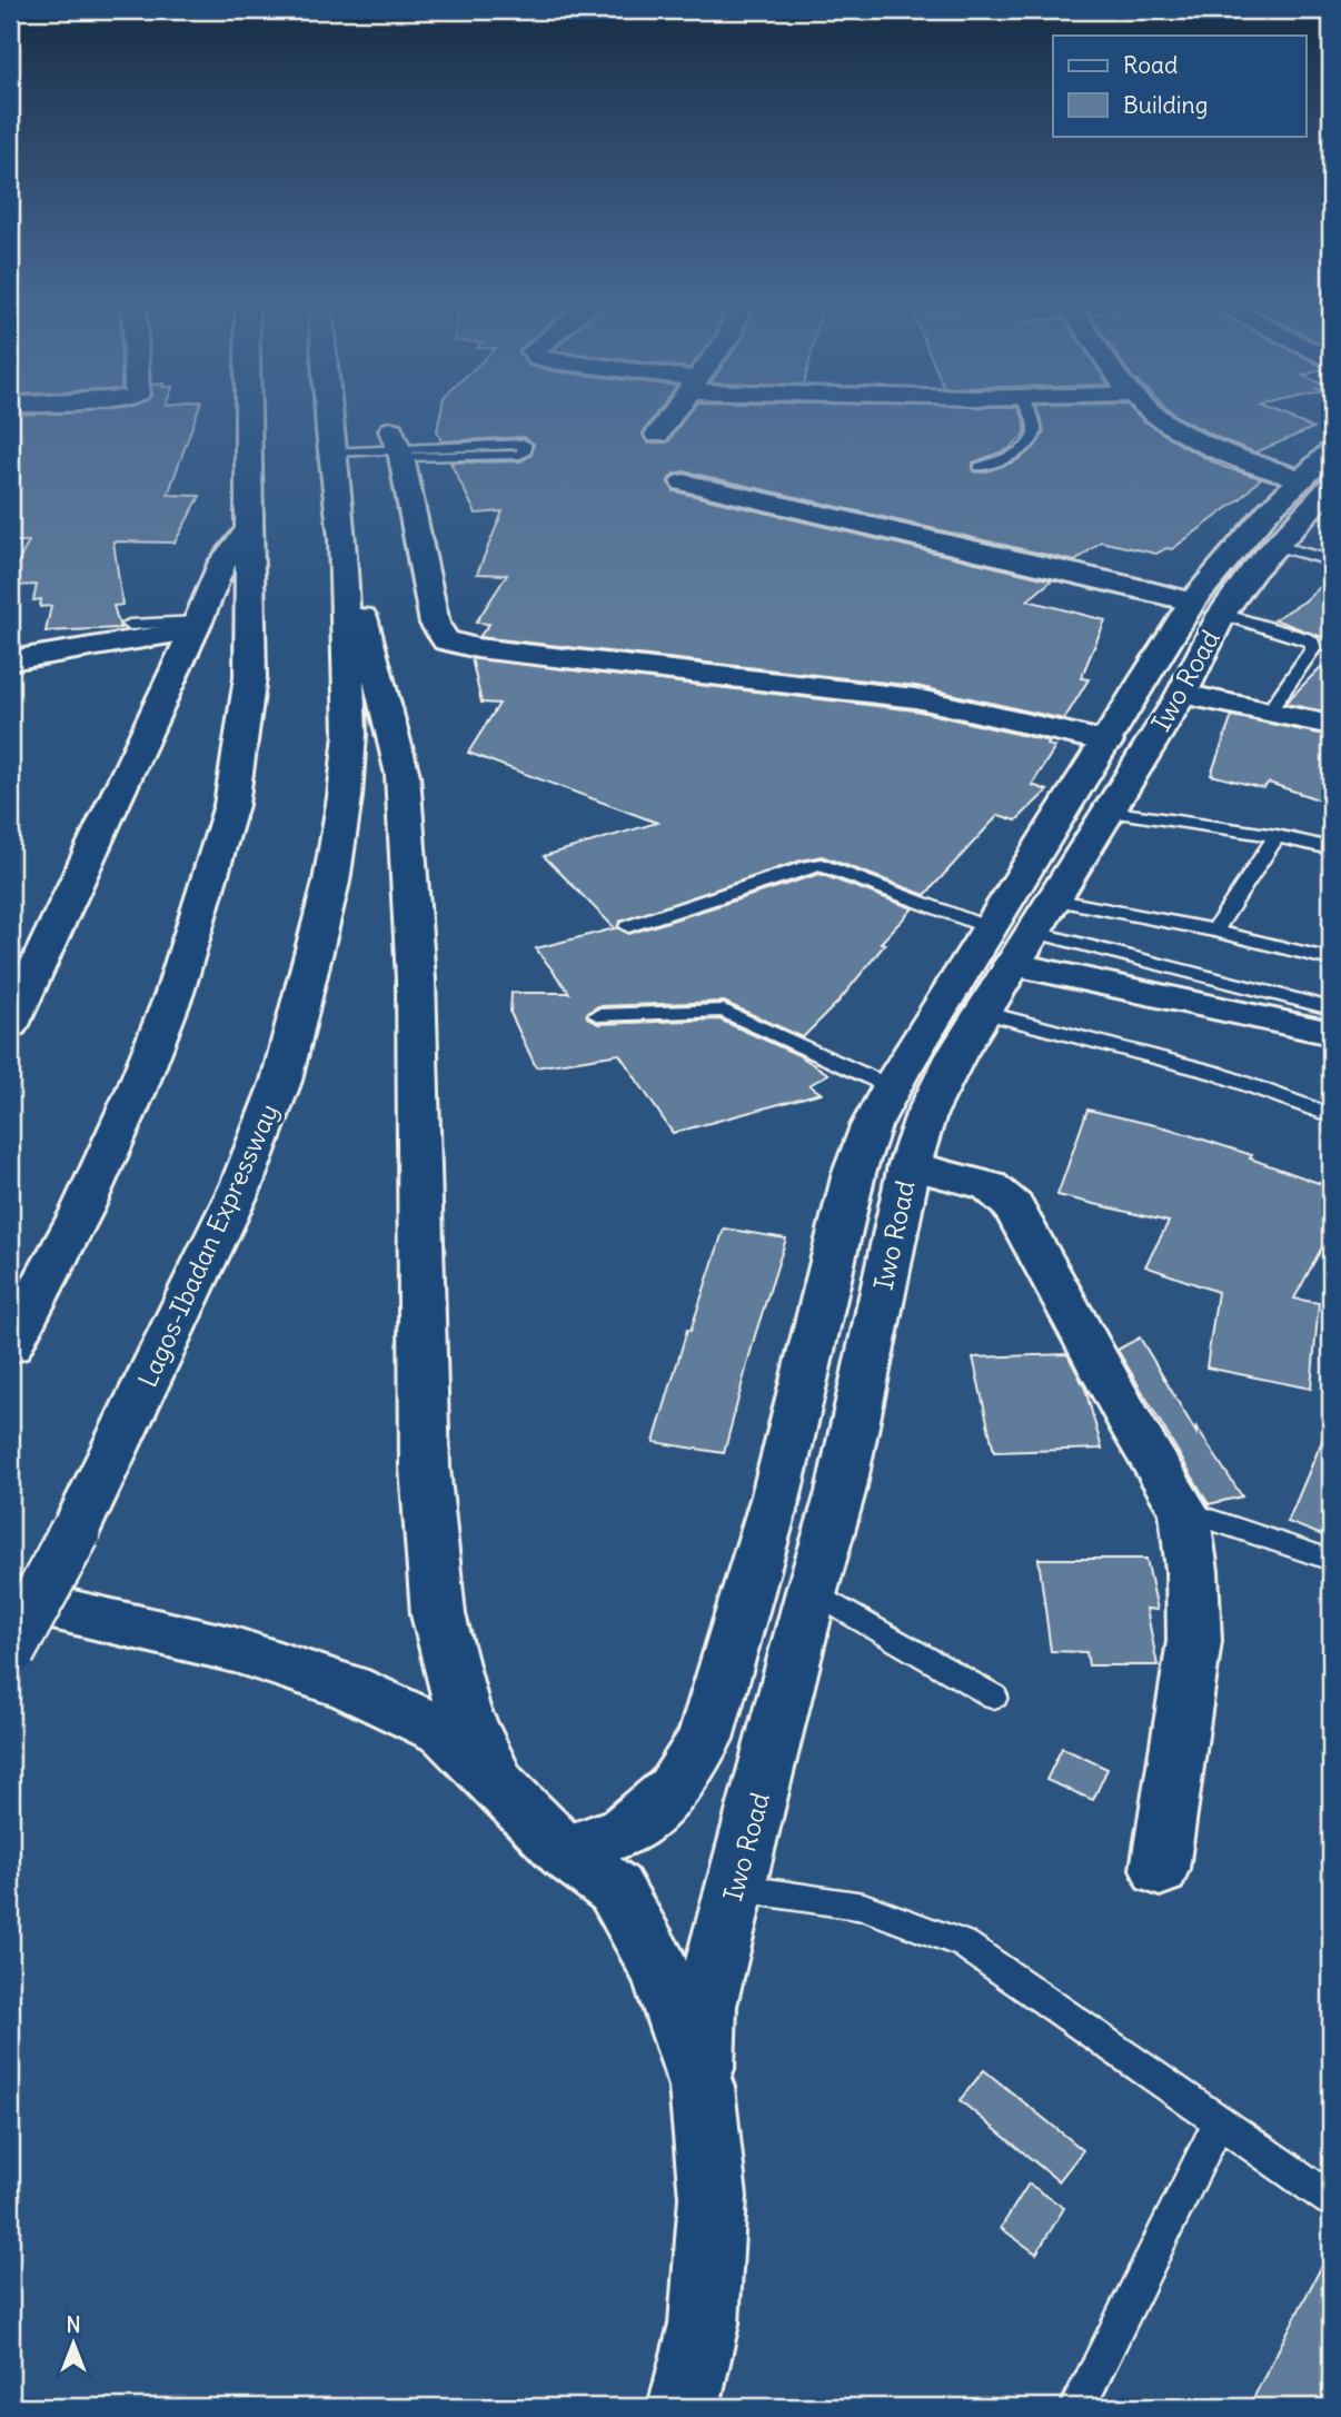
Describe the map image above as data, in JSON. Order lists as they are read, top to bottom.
{
  "streets": {
    "main road": ["Iwo Road", "Lagos-Ibadan Expressway"]
  },
  "legend": ["Road", "Building"],
  "north": "top"
}
